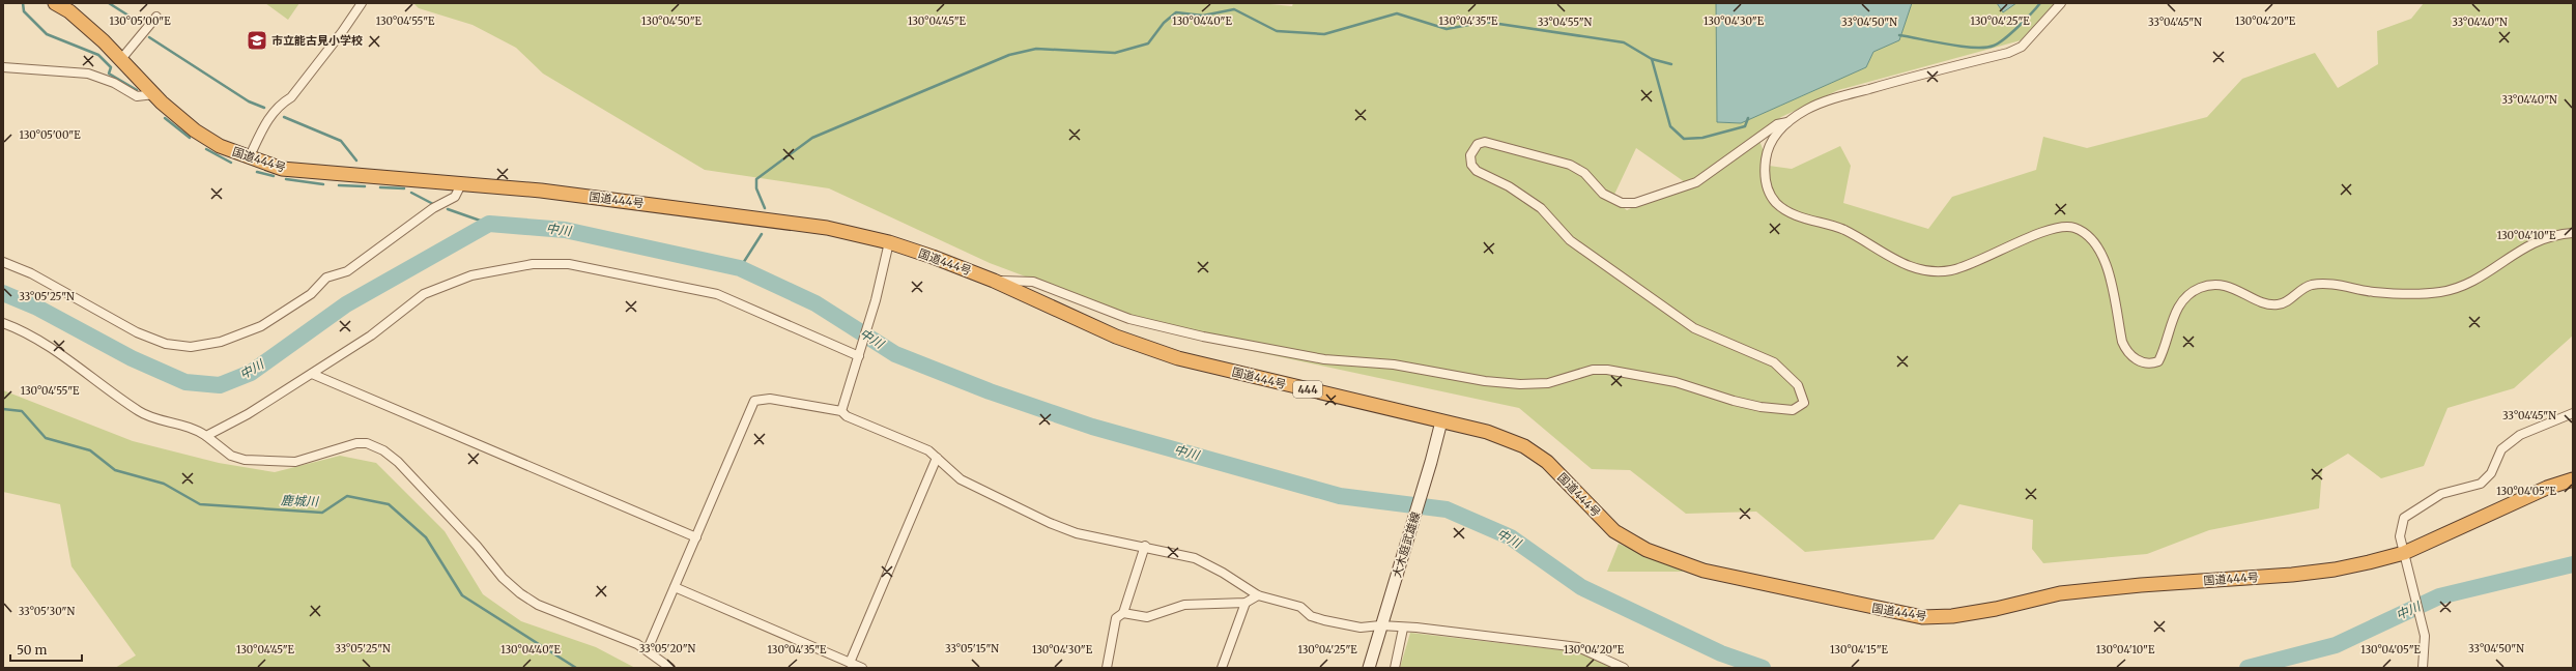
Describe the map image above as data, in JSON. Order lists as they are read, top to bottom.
{
  "streets": {
    "highway": ["国道444号", "444"],
    "main road": ["大木庭武雄線"]
  },
  "crossings": [
    ["国道444号", "大木庭武雄線"]
  ],
  "water": ["中川", "鹿城川"],
  "places": {
    "school or university": ["市立能古見小学校"]
  },
  "scale_bar": "50 m",
  "coordinates": [
    "130°05'00\"E",
    "130°04'55\"E",
    "130°04'50\"E",
    "130°04'45\"E",
    "130°04'40\"E",
    "130°04'35\"E",
    "130°04'30\"E",
    "130°04'25\"E",
    "130°04'20\"E",
    "33°04'40\"N",
    "33°04'55\"N",
    "33°04'50\"N",
    "33°04'45\"N",
    "130°04'10\"E",
    "33°05'25\"N",
    "130°04'05\"E",
    "33°05'30\"N",
    "33°05'20\"N",
    "33°05'15\"N",
    "130°04'15\"E"
  ]
}
